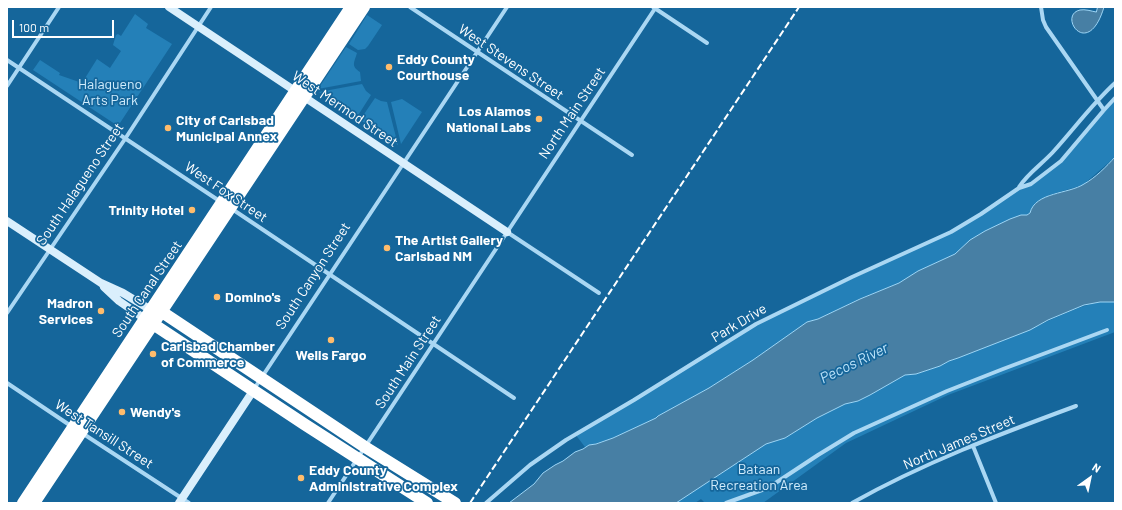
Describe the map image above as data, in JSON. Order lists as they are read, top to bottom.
{
  "streets": {
    "highway": ["South Canal Street"],
    "street": [
      "West Stevens Street",
      "West Mermod Street",
      "North Main Street",
      "South Halagueno Street",
      "West Fox Street",
      "South Canyon Street",
      "Park Drive",
      "South Main Street",
      "West Tansill Street",
      "North James Street"
    ]
  },
  "crossings": [
    ["West Stevens Street", "North Main Street"],
    ["West Stevens Street", "South Canyon Street"],
    ["West Mermod Street", "North Main Street"],
    ["West Mermod Street", "South Halagueno Street"],
    ["West Mermod Street", "South Canyon Street"],
    ["West Mermod Street", "South Canal Street"],
    ["West Mermod Street", "South Main Street"],
    ["North Main Street", "South Main Street"],
    ["South Halagueno Street", "West Fox Street"],
    ["West Fox Street", "South Canyon Street"],
    ["West Fox Street", "South Canal Street"],
    ["West Fox Street", "South Main Street"],
    ["South Canyon Street", "West Tansill Street"],
    ["South Canal Street", "West Tansill Street"]
  ],
  "water": ["Pecos River"],
  "parks": ["Halagueno Arts Park", "Bataan Recreation Area"],
  "places": [
    "Eddy County Courthouse",
    "Los Alamos National Labs",
    "City of Carlsbad Municipal Annex",
    "Trinity Hotel",
    "The Artist Gallery Carlsbad NM",
    "Domino's",
    "Madron Services",
    "Wells Fargo",
    "Carlsbad Chamber of Commerce",
    "Wendy's",
    "Eddy County Administrative Complex"
  ],
  "scale_bar": "100 m",
  "north": "top right"
}
